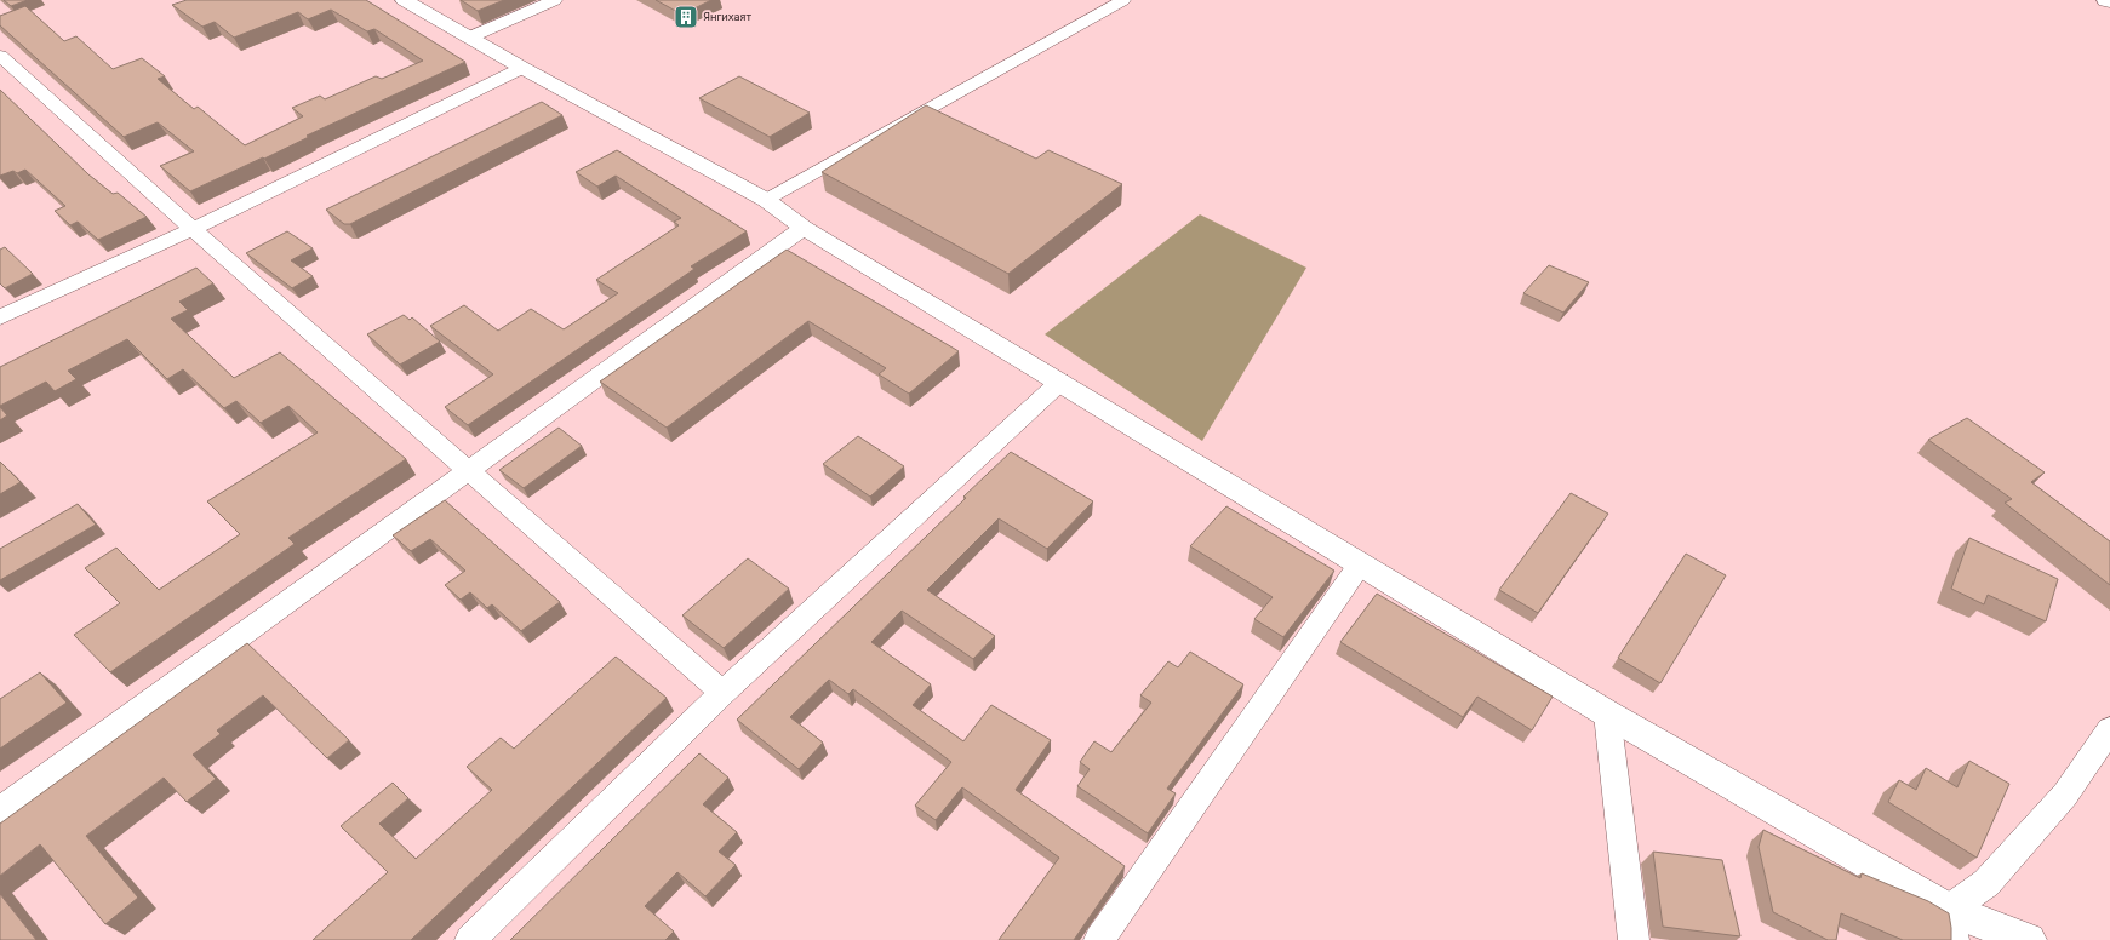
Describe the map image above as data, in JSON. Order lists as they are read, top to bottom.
{
  "places": {
    "building": ["Янгихаят"]
  }
}
